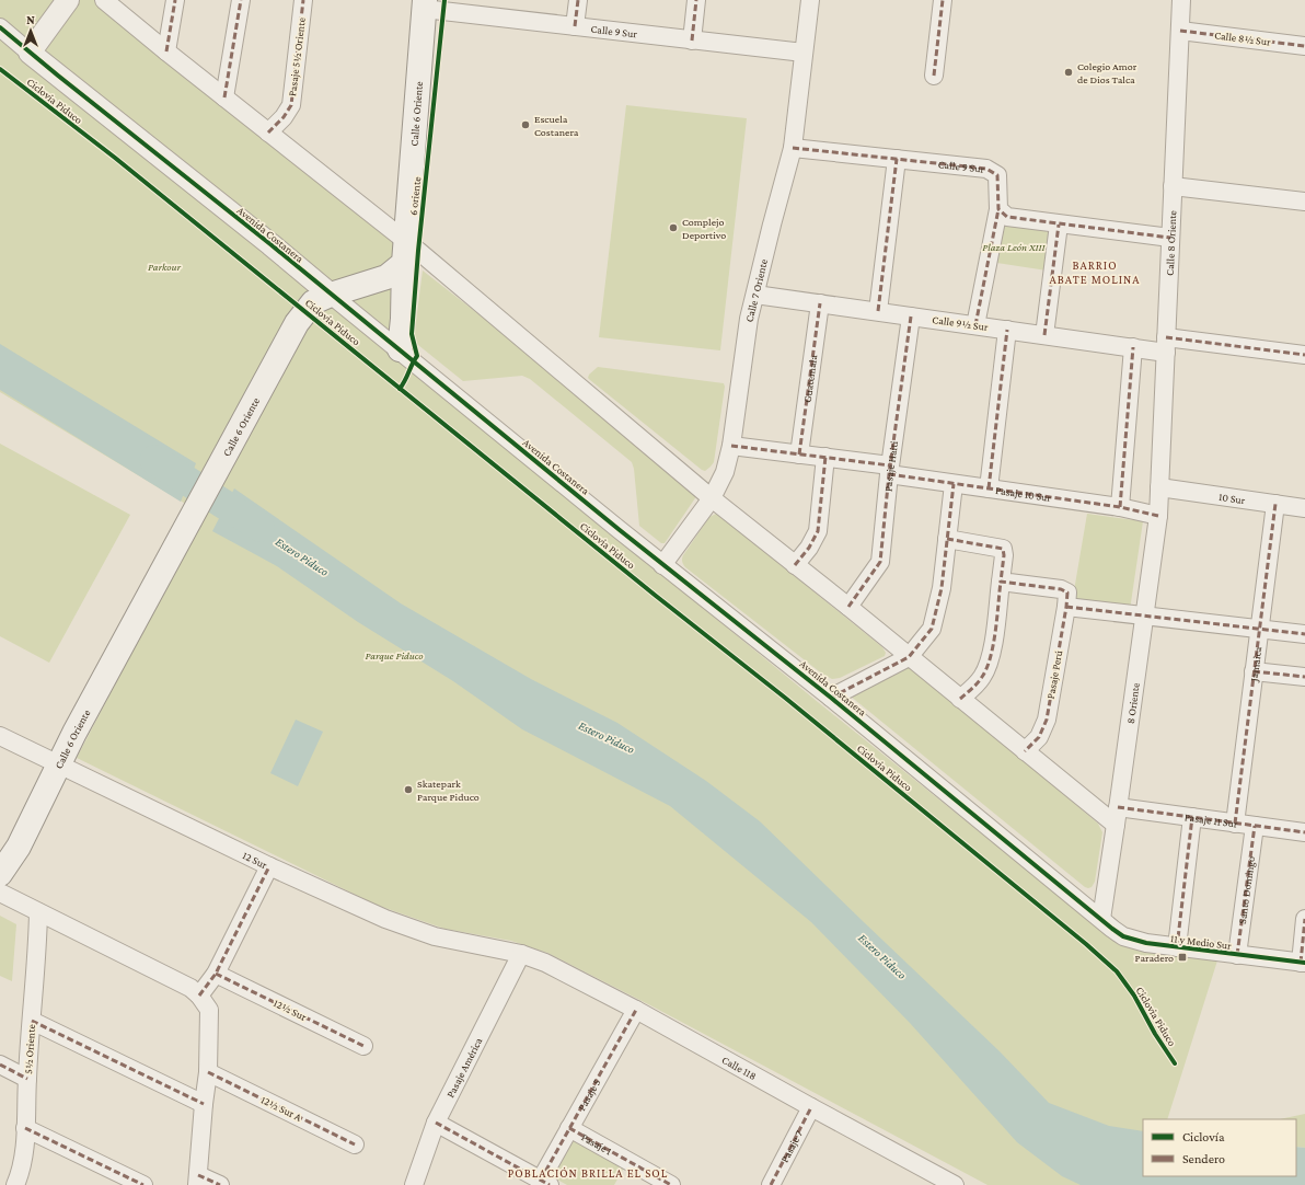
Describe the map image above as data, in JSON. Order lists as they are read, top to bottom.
{
  "streets": {
    "main road": ["Calle 6 Oriente"],
    "street": [
      "Calle 9 Sur",
      "Calle 8½ Sur",
      "Pasaje 5½ Oriente",
      "Avenida Costanera",
      "Calle 8 Oriente",
      "Calle 7 Oriente",
      "Calle 9½ Sur",
      "Guatemala",
      "Pasaje Haiti",
      "Pasaje 10 Sur",
      "10 Sur",
      "Jamaica",
      "Pasaje Perú",
      "8 Oriente",
      "Pasaje 11 Sur",
      "12 Sur",
      "Santo Domingo",
      "11 y Medio Sur",
      "12½ Sur",
      "5½ Oriente",
      "Calle 118",
      "Pasaje América",
      "Pasaje 5",
      "12½ Sur A",
      "Pasaje 1",
      "Pasaje 7"
    ],
    "cycle path": ["Ciclovia Piduco", "6 oriente"]
  },
  "crossings": [
    ["Calle 9 Sur", "Calle 6 Oriente"],
    ["Calle 9 Sur", "Calle 7 Oriente"],
    ["Calle 8½ Sur", "Calle 8 Oriente"],
    ["Calle 6 Oriente", "Avenida Costanera"],
    ["Calle 6 Oriente", "12 Sur"],
    ["Avenida Costanera", "Calle 7 Oriente"],
    ["Avenida Costanera", "8 Oriente"],
    ["Avenida Costanera", "11 y Medio Sur"],
    ["Calle 8 Oriente", "Calle 9½ Sur"],
    ["Calle 8 Oriente", "10 Sur"],
    ["Calle 8 Oriente", "8 Oriente"],
    ["Calle 7 Oriente", "Calle 9½ Sur"],
    ["Calle 7 Oriente", "Pasaje 10 Sur"],
    ["Calle 9½ Sur", "Guatemala"],
    ["Calle 9½ Sur", "Pasaje Haiti"],
    ["Guatemala", "Pasaje 10 Sur"],
    ["Pasaje Haiti", "Pasaje 10 Sur"],
    ["Pasaje 10 Sur", "8 Oriente"],
    ["10 Sur", "Jamaica"],
    ["10 Sur", "8 Oriente"],
    ["Jamaica", "Pasaje 11 Sur"],
    ["8 Oriente", "Pasaje 11 Sur"],
    ["8 Oriente", "11 y Medio Sur"],
    ["Pasaje 11 Sur", "Santo Domingo"],
    ["12 Sur", "Calle 118"],
    ["12 Sur", "Pasaje América"],
    ["Santo Domingo", "11 y Medio Sur"],
    ["Calle 118", "Pasaje América"],
    ["Calle 118", "Pasaje 5"],
    ["Calle 118", "Pasaje 7"],
    ["Pasaje 5", "Pasaje 1"]
  ],
  "districts": ["BARRIO ABATE MOLINA", "POBLACIÓN BRILLA EL SOL"],
  "water": ["Estero Piduco"],
  "parks": ["Plaza León XIII", "Parkour", "Parque Piduco"],
  "places": {
    "other": [
      "Colegio Amor de Dios Talca",
      "Escuela Costanera",
      "Complejo Deportivo",
      "Skatepark Parque Piduco"
    ],
    "transit": ["Paradero"]
  },
  "legend": ["Ciclovía", "Sendero"],
  "north": "top"
}
